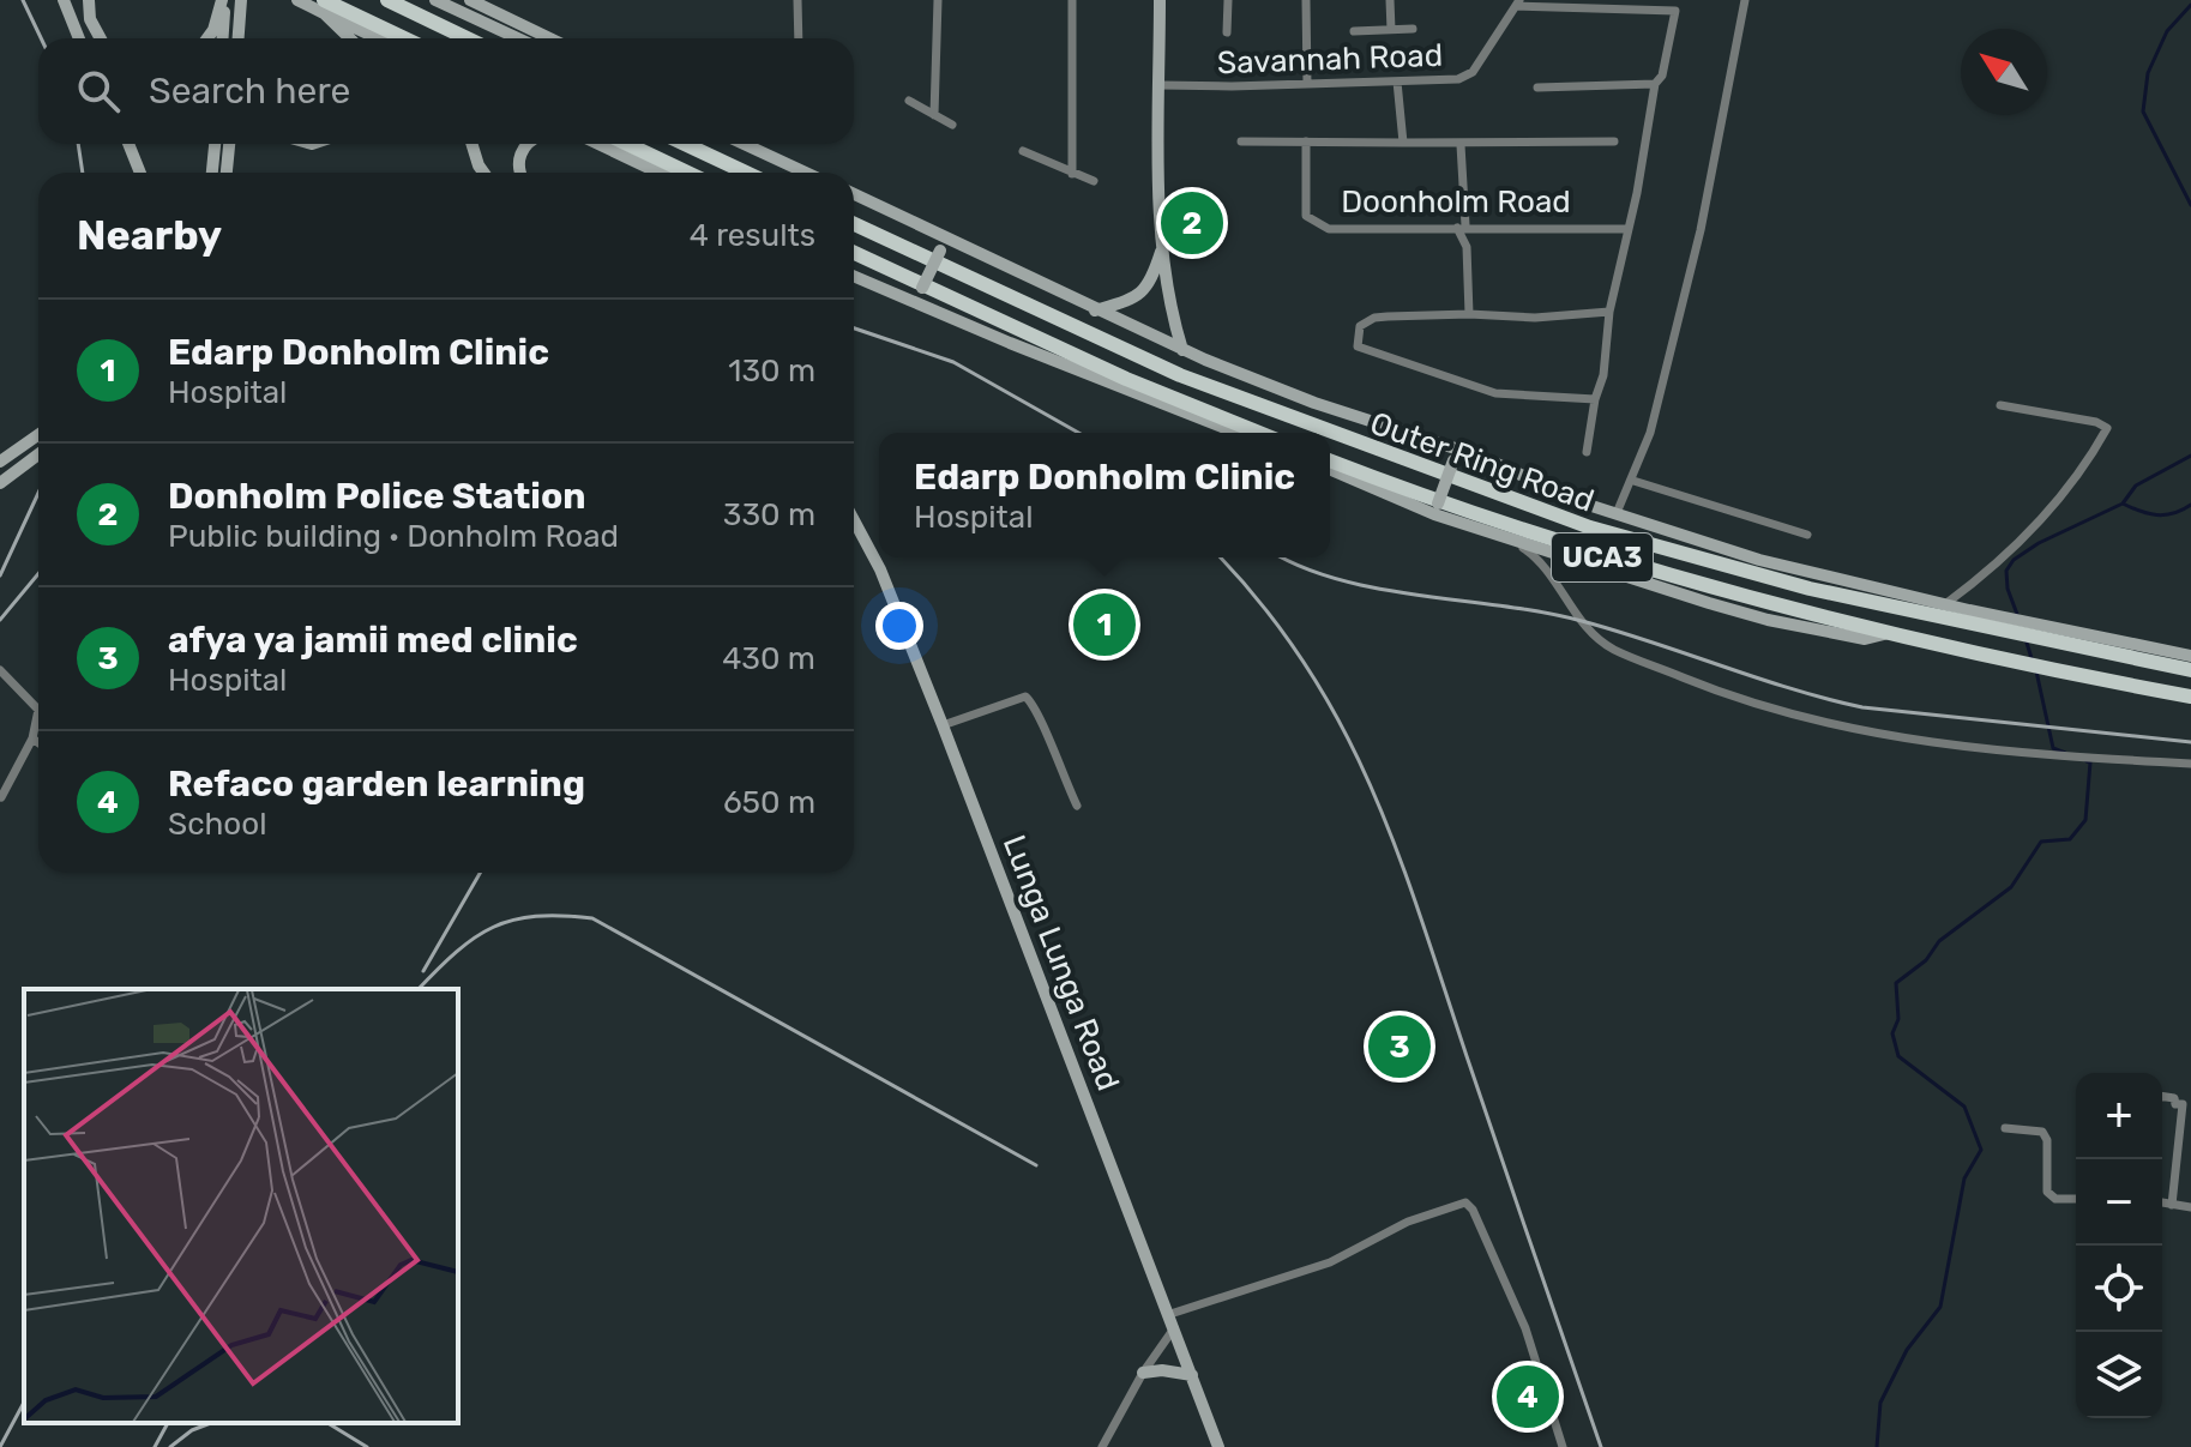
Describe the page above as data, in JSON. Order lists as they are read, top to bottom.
{
  "streets": {
    "main road": ["Outer Ring Road", "UCA3", "Lunga Lunga Road"],
    "street": ["Savannah Road", "Doonholm Road"]
  },
  "crossings": [
    ["Outer Ring Road", "UCA3"]
  ],
  "north": "top left",
  "page": {
    "search": "Search here",
    "heading": ["Nearby", "4 results"],
    "pins": [
      "2",
      "1",
      "3",
      "4"
    ],
    "list": [
      {
        "mark": "1",
        "name": "Edarp Donholm Clinic",
        "note": "Hospital",
        "value": "130 m"
      },
      {
        "mark": "2",
        "name": "Donholm Police Station",
        "note": "Public building · Donholm Road",
        "value": "330 m"
      },
      {
        "mark": "3",
        "name": "afya ya jamii med clinic",
        "note": "Hospital",
        "value": "430 m"
      },
      {
        "mark": "4",
        "name": "Refaco garden learning",
        "note": "School",
        "value": "650 m"
      }
    ],
    "popup": ["Edarp Donholm Clinic", "Hospital"],
    "map_buttons": ["+", "−"]
  }
}
